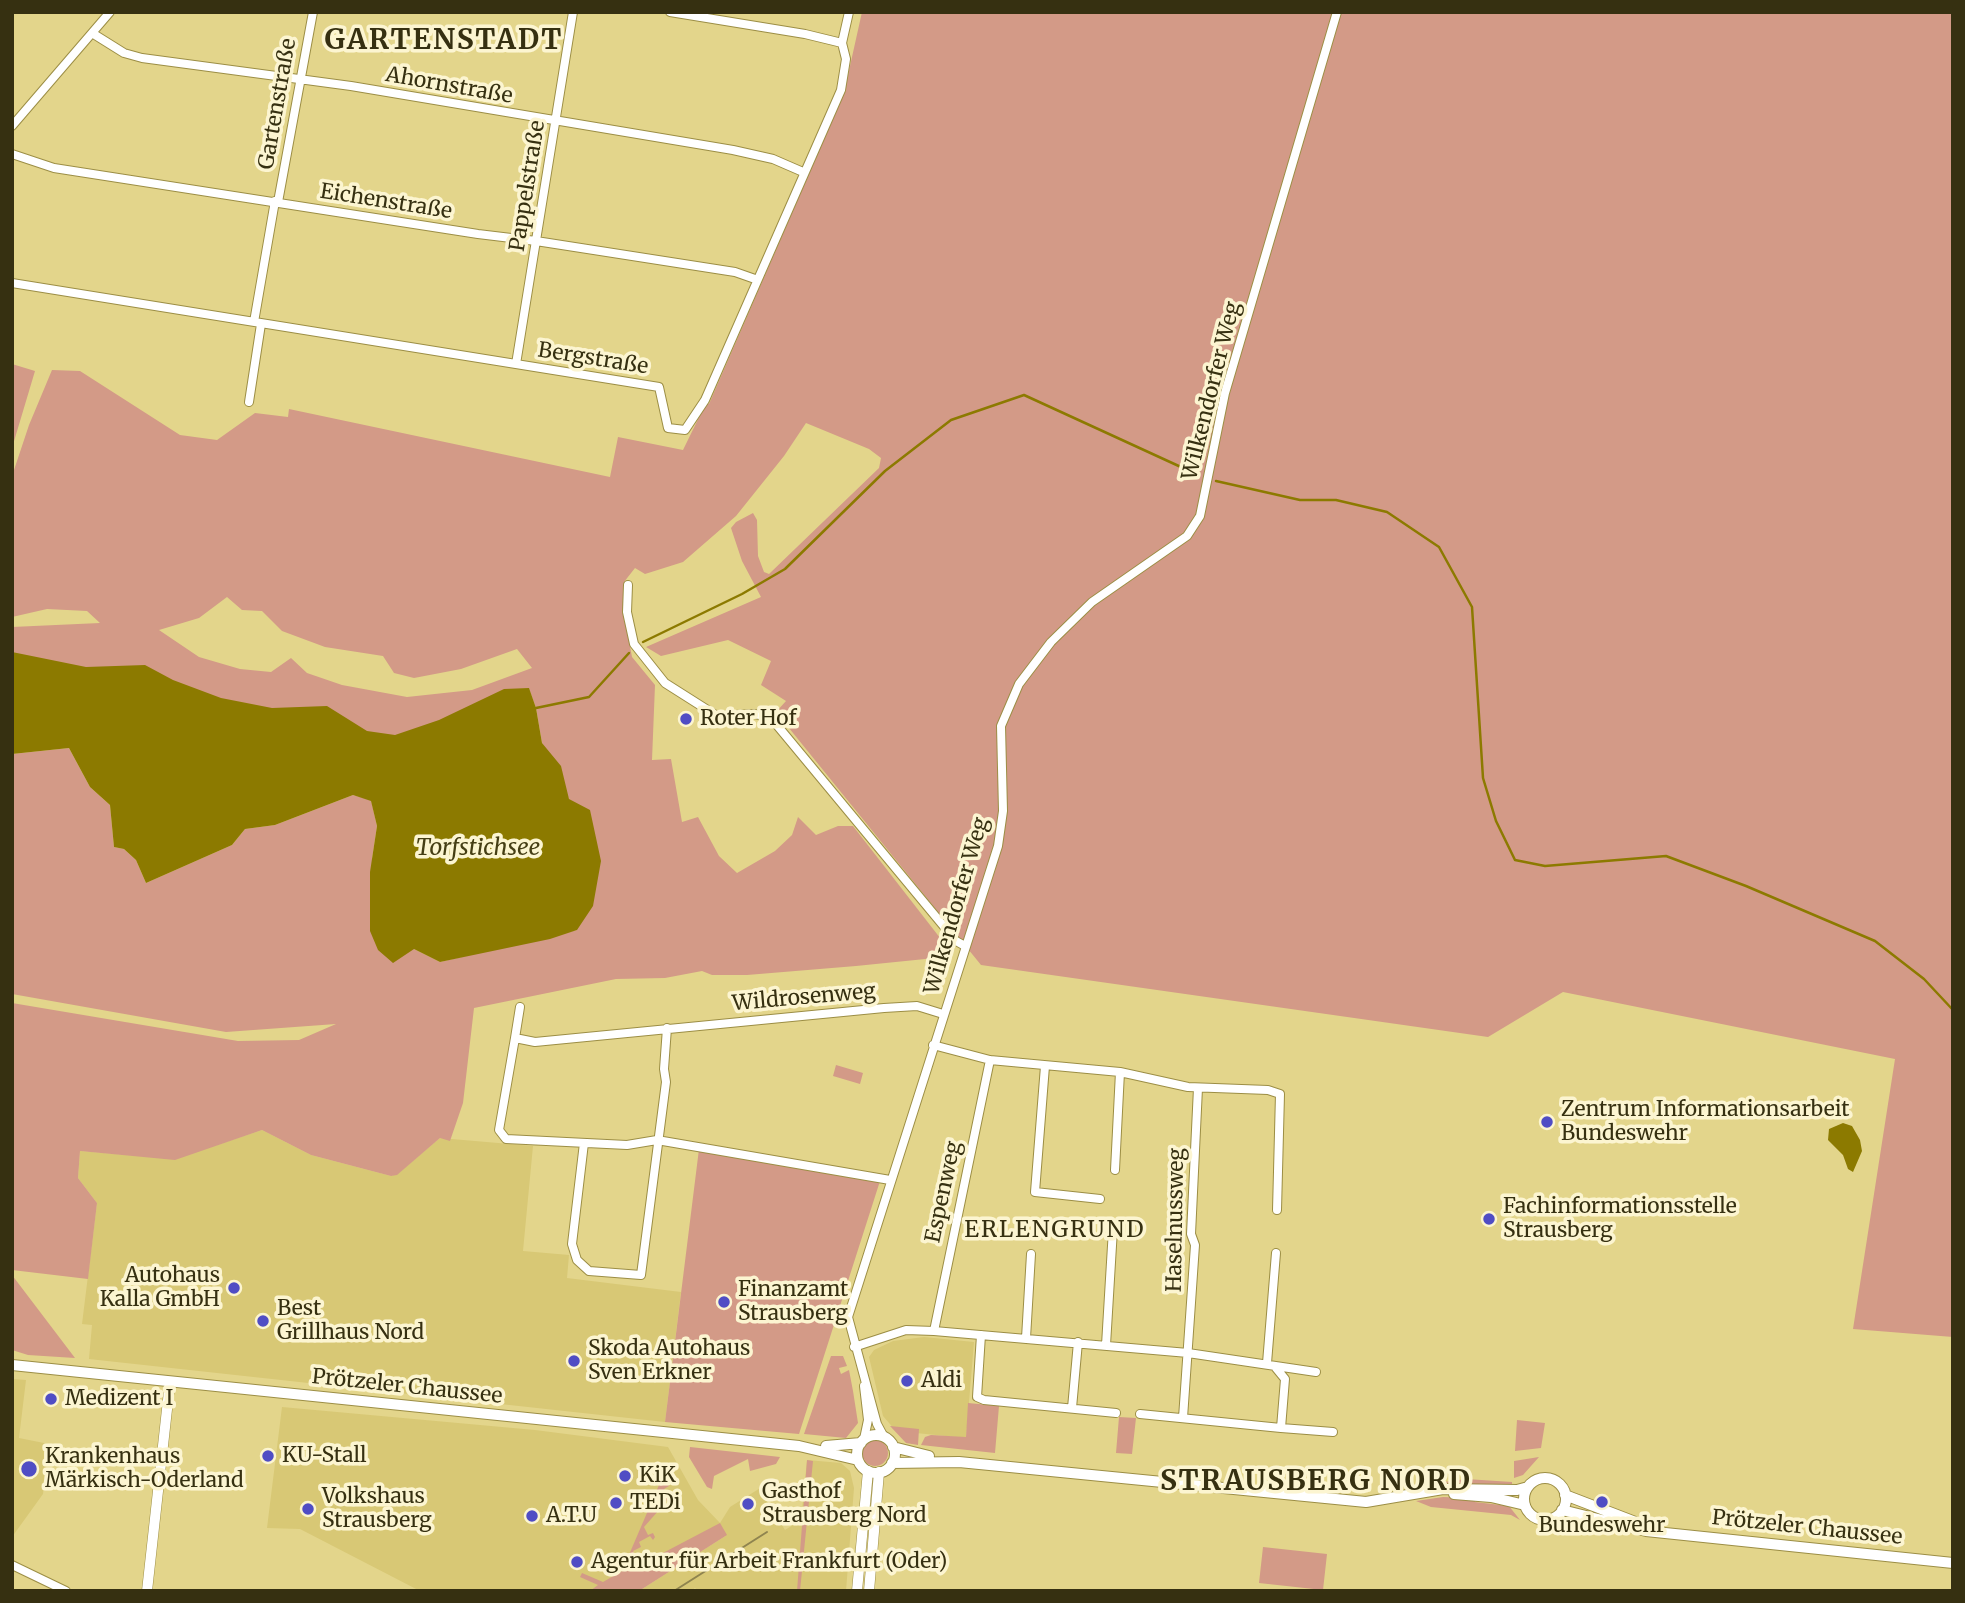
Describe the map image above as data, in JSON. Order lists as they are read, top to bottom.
{
  "streets": {
    "main road": ["Prötzeler Chaussee"],
    "street": [
      "Ahornstraße",
      "Gartenstraße",
      "Pappelstraße",
      "Eichenstraße",
      "Bergstraße",
      "Wilkendorfer Weg",
      "Wildrosenweg",
      "Espenweg",
      "Haselnussweg"
    ]
  },
  "crossings": [
    ["Ahornstraße", "Gartenstraße"],
    ["Ahornstraße", "Pappelstraße"],
    ["Ahornstraße", "Bergstraße"],
    ["Gartenstraße", "Eichenstraße"],
    ["Gartenstraße", "Bergstraße"],
    ["Pappelstraße", "Eichenstraße"],
    ["Pappelstraße", "Bergstraße"],
    ["Eichenstraße", "Bergstraße"],
    ["Wilkendorfer Weg", "Wildrosenweg"],
    ["Wilkendorfer Weg", "Prötzeler Chaussee"]
  ],
  "districts": ["GARTENSTADT", "ERLENGRUND", "STRAUSBERG NORD"],
  "water": ["Torfstichsee"],
  "places": [
    "Roter Hof",
    "Zentrum Informationsarbeit Bundeswehr",
    "Fachinformationsstelle Strausberg",
    "Autohaus Kalla GmbH",
    "Finanzamt Strausberg",
    "Best Grillhaus Nord",
    "Skoda Autohaus Sven Erkner",
    "Aldi",
    "Medizent I",
    "KU-Stall",
    "Krankenhaus Märkisch-Oderland",
    "KiK",
    "Bundeswehr",
    "TEDi",
    "Gasthof Strausberg Nord",
    "Volkshaus Strausberg",
    "A.T.U",
    "Agentur für Arbeit Frankfurt (Oder)"
  ]
}
